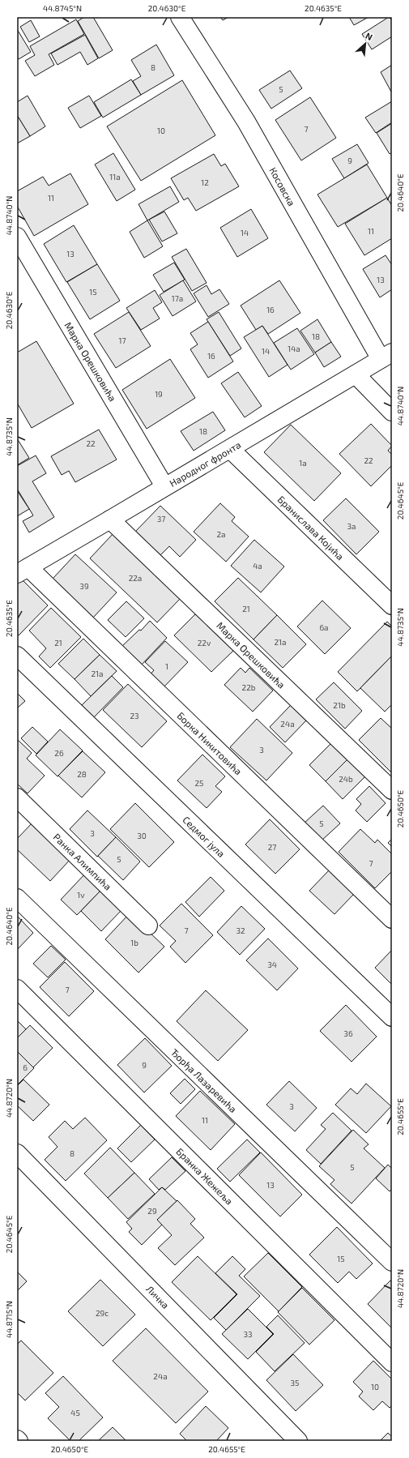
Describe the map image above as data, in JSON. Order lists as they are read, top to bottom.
{
  "streets": {
    "street": [
      "Косовска",
      "Марка Орешковића",
      "Народног фронта",
      "Бранислава Којића",
      "Борка Никитовића",
      "Седмог јула",
      "Ранка Алимпића",
      "Ђорђа Лазаревића",
      "Бранка Жежеља",
      "Личка"
    ]
  },
  "crossings": [
    ["Косовска", "Народног фронта"],
    ["Марка Орешковића", "Народног фронта"],
    ["Народног фронта", "Бранислава Којића"],
    ["Народног фронта", "Борка Никитовића"]
  ],
  "house_numbers": [
    "8",
    "5",
    "7",
    "10",
    "9",
    "11a",
    "12",
    "11",
    "11",
    "14",
    "13",
    "13",
    "15",
    "17a",
    "16",
    "18",
    "17",
    "14a",
    "14",
    "16",
    "19",
    "18",
    "22",
    "22",
    "1a",
    "37",
    "3a",
    "2a",
    "4a",
    "22a",
    "39",
    "21",
    "6a",
    "21a",
    "21",
    "22v",
    "1",
    "21a",
    "22b",
    "21b",
    "23",
    "24a",
    "3",
    "26",
    "28",
    "24b",
    "25",
    "5",
    "3",
    "30",
    "27",
    "5",
    "7",
    "1v",
    "7",
    "32",
    "1b",
    "34",
    "7",
    "36",
    "9",
    "6",
    "3",
    "11",
    "8",
    "5",
    "13",
    "29",
    "15",
    "29c",
    "33",
    "24a",
    "35",
    "10",
    "45"
  ],
  "north": "top right",
  "coordinates": [
    "44.8745°N",
    "20.4630°E",
    "20.4635°E",
    "20.4640°E",
    "44.8740°N",
    "44.8735°N",
    "20.4645°E",
    "20.4650°E",
    "44.8720°N",
    "20.4655°E",
    "44.8715°N"
  ]
}
